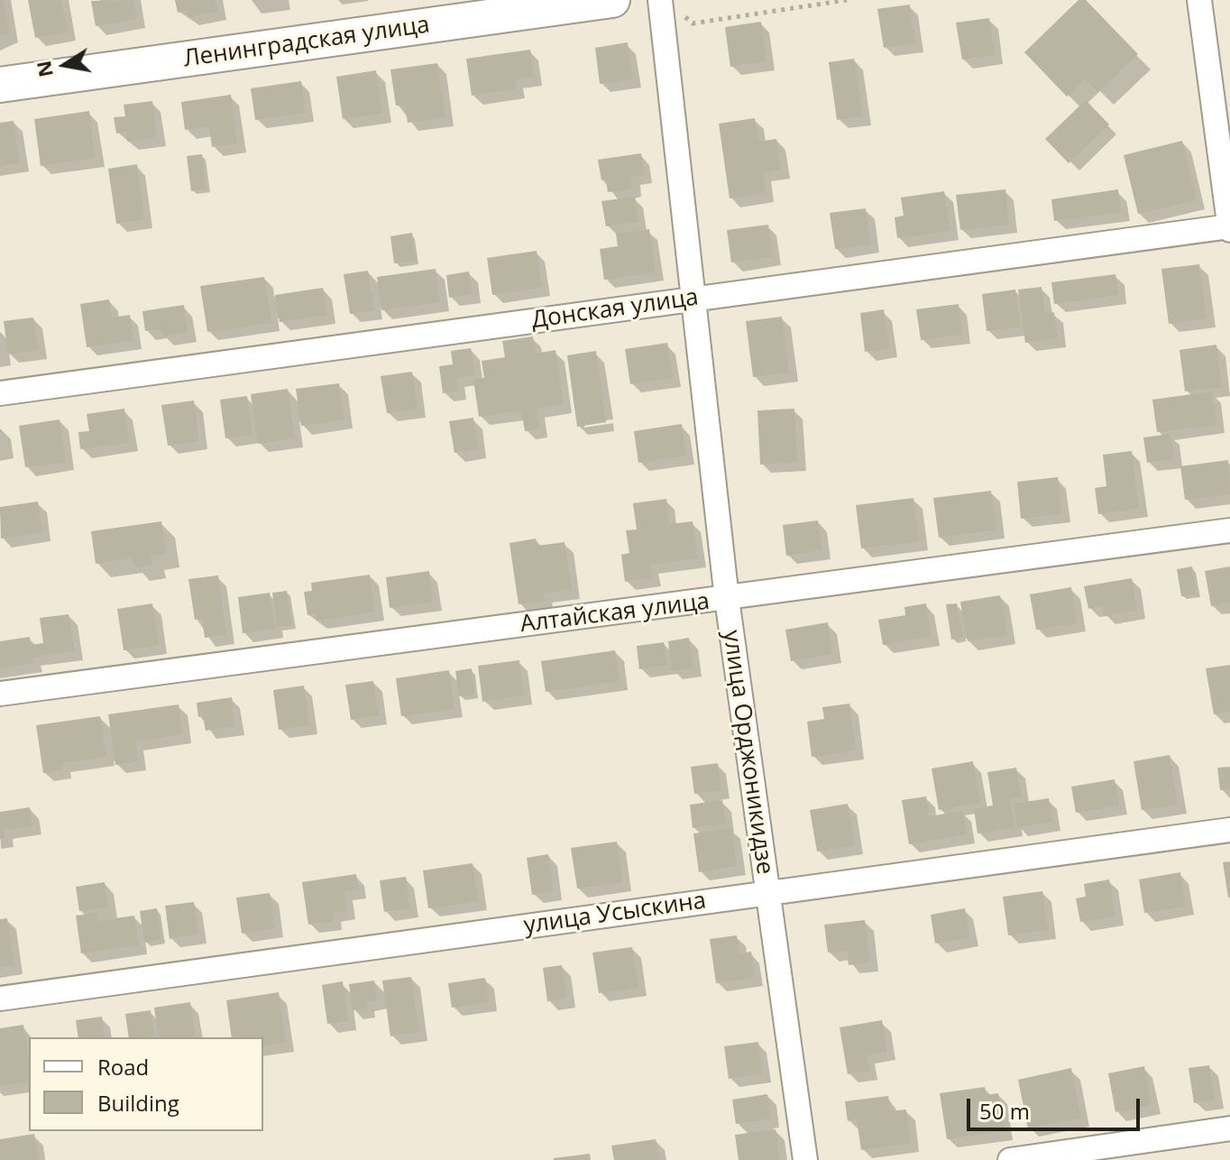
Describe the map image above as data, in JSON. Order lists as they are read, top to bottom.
{
  "streets": {
    "street": [
      "Ленинградская улица",
      "Донская улица",
      "Алтайская улица",
      "улица Орджоникидзе",
      "улица Усыскина"
    ]
  },
  "crossings": [
    ["Донская улица", "улица Орджоникидзе"],
    ["Алтайская улица", "улица Орджоникидзе"],
    ["улица Орджоникидзе", "улица Усыскина"]
  ],
  "legend": ["Road", "Building"],
  "scale_bar": "50 m",
  "north": "left"
}
